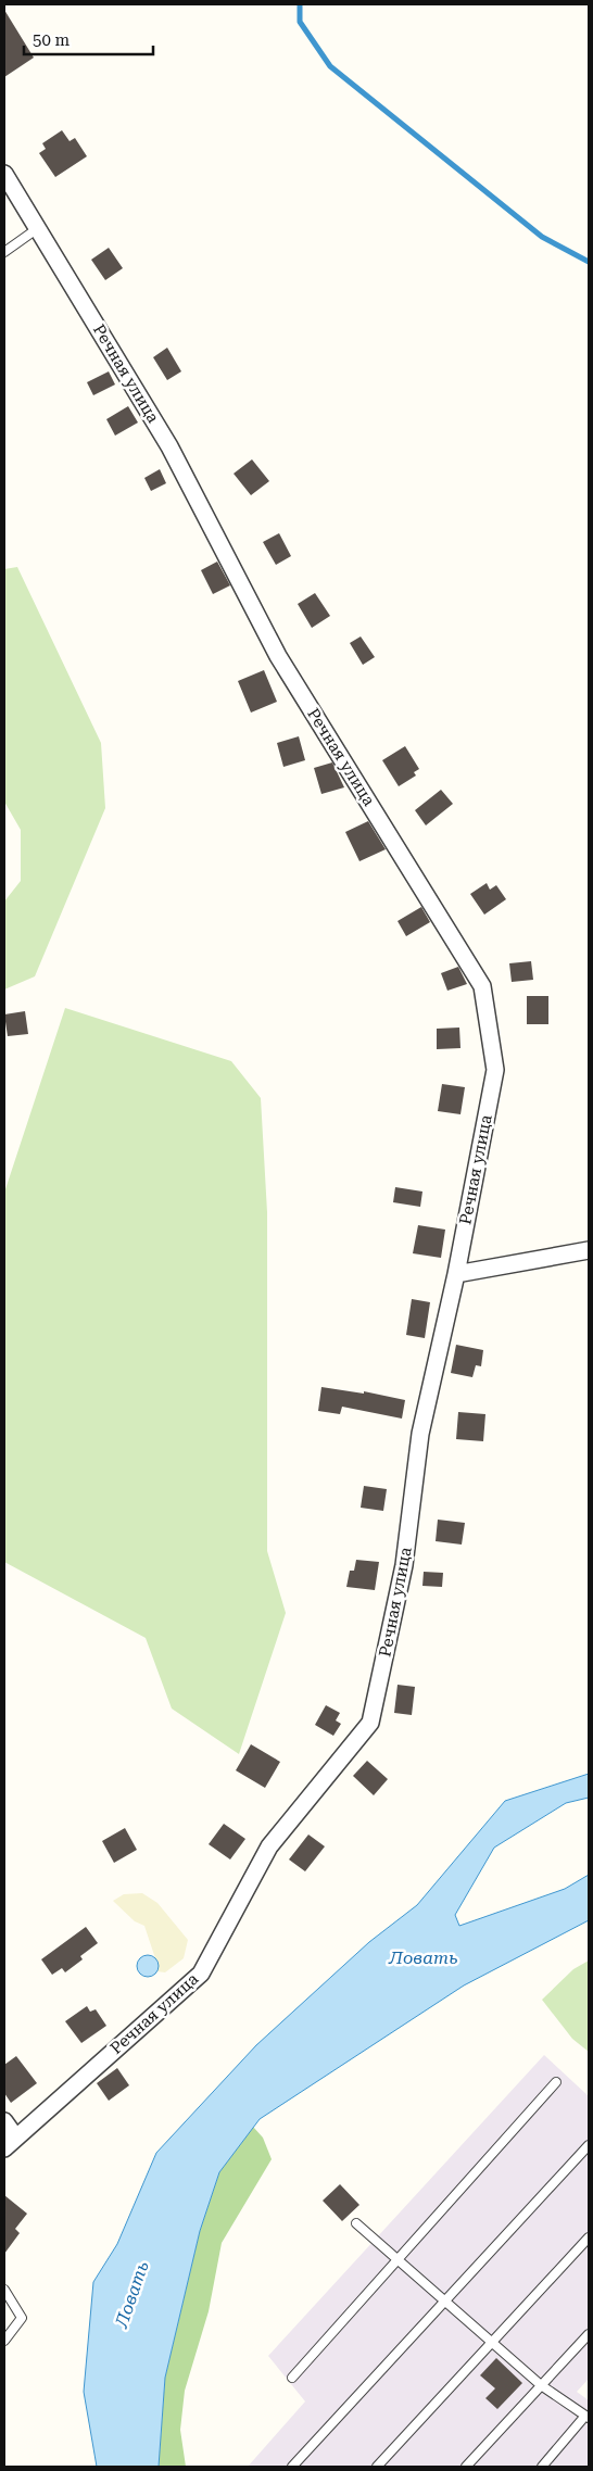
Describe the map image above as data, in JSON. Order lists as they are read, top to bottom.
{
  "streets": {
    "street": ["Речная улица"]
  },
  "water": ["Ловать"],
  "scale_bar": "50 m"
}
